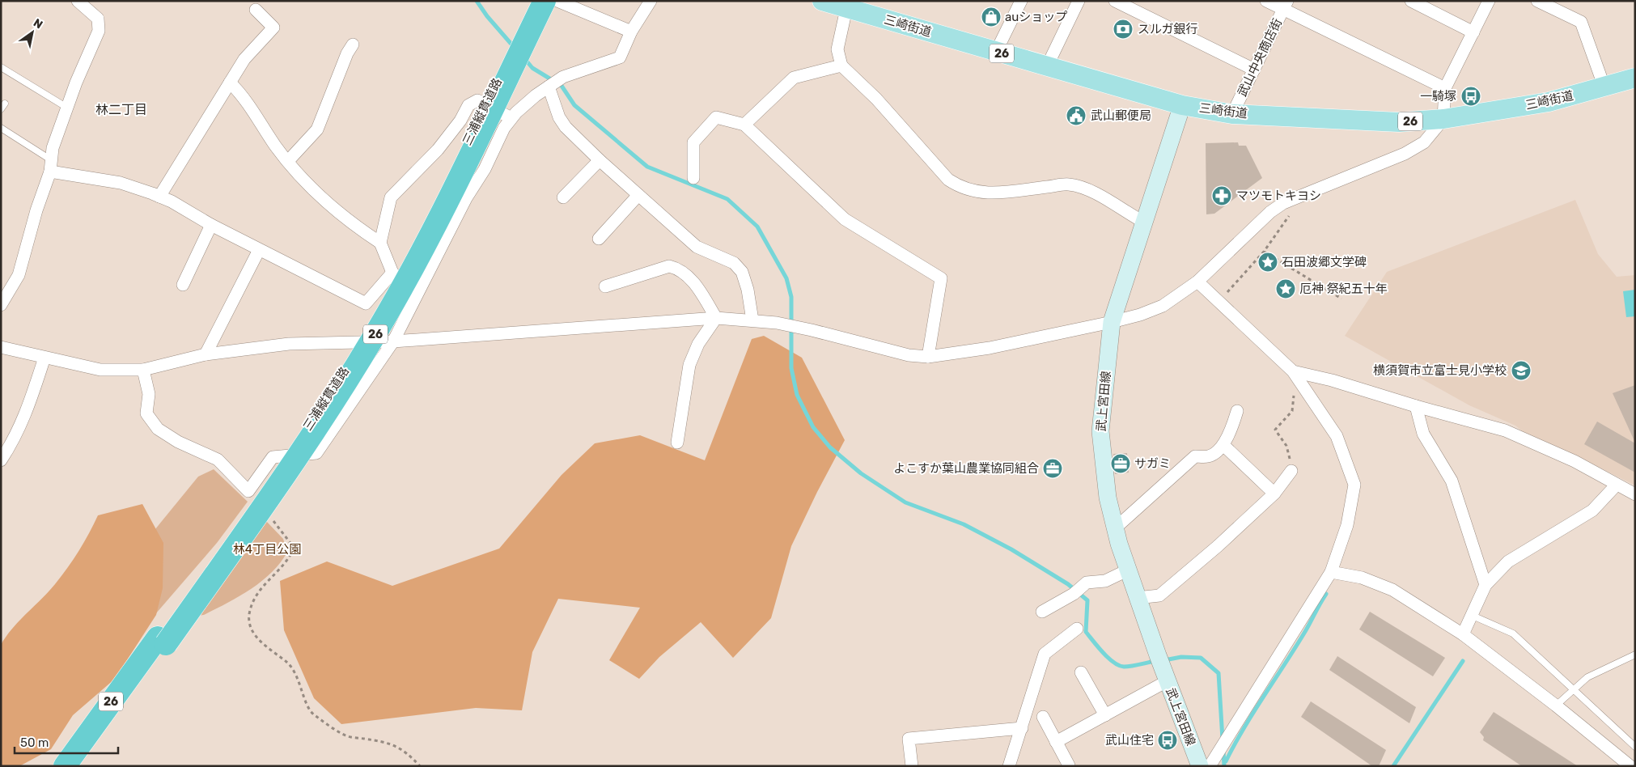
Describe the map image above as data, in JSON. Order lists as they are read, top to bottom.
{
  "streets": {
    "highway": ["26", "三浦縦貫道路"],
    "main road": ["三崎街道", "武上宮田線"],
    "street": ["武山中央商店街"]
  },
  "crossings": [
    ["三崎街道", "武山中央商店街"],
    ["三崎街道", "武上宮田線"]
  ],
  "districts": ["林二丁目"],
  "parks": ["林4丁目公園"],
  "places": {
    "shop": ["auショップ"],
    "bank": ["スルガ銀行"],
    "bus stop": ["一騎塚", "武山住宅"],
    "public building": ["武山郵便局"],
    "pharmacy": ["マツモトキヨシ"],
    "place": ["石田波郷文学碑", "厄神 祭紀五十年"],
    "school or university": ["横須賀市立富士見小学校"],
    "office": ["サガミ", "よこすか葉山農業協同組合"]
  },
  "scale_bar": "50 m",
  "north": "top right"
}
